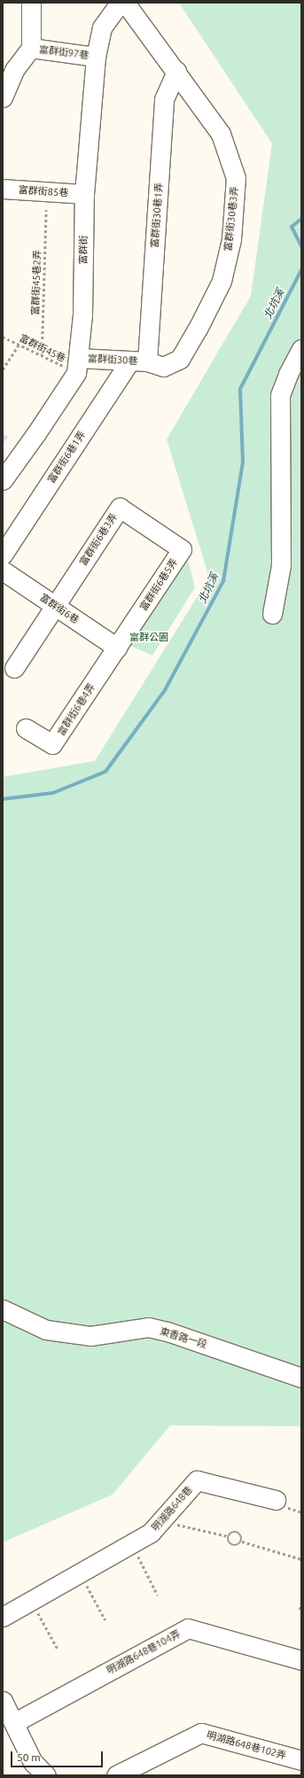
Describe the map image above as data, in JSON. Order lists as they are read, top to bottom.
{
  "streets": {
    "street": [
      "富群街97巷",
      "富群街85巷",
      "富群街30巷1弄",
      "富群街30巷3弄",
      "富群街",
      "富群街30巷",
      "富群街6巷1弄",
      "富群街6巷3弄",
      "富群街6巷5弄",
      "富群街6巷",
      "富群街6巷4弄",
      "東香路一段",
      "明湖路648巷",
      "明湖路648巷104弄",
      "明湖路648巷102弄"
    ],
    "path": ["富群街45巷2弄", "富群街45巷"]
  },
  "crossings": [
    ["富群街97巷", "富群街"],
    ["富群街85巷", "富群街"],
    ["富群街30巷1弄", "富群街30巷3弄"],
    ["富群街30巷1弄", "富群街30巷"],
    ["富群街30巷1弄", "富群街6巷1弄"],
    ["富群街30巷3弄", "富群街30巷"],
    ["富群街30巷3弄", "富群街6巷1弄"],
    ["富群街", "富群街45巷"],
    ["富群街", "富群街30巷"],
    ["富群街45巷2弄", "富群街45巷"],
    ["富群街45巷", "富群街30巷"],
    ["富群街30巷", "富群街6巷1弄"],
    ["富群街6巷3弄", "富群街6巷5弄"],
    ["富群街6巷3弄", "富群街6巷"],
    ["富群街6巷5弄", "富群街6巷"],
    ["富群街6巷5弄", "富群街6巷4弄"],
    ["富群街6巷", "富群街6巷4弄"]
  ],
  "water": ["北坑溪"],
  "parks": ["富群公園"],
  "scale_bar": "50 m"
}
